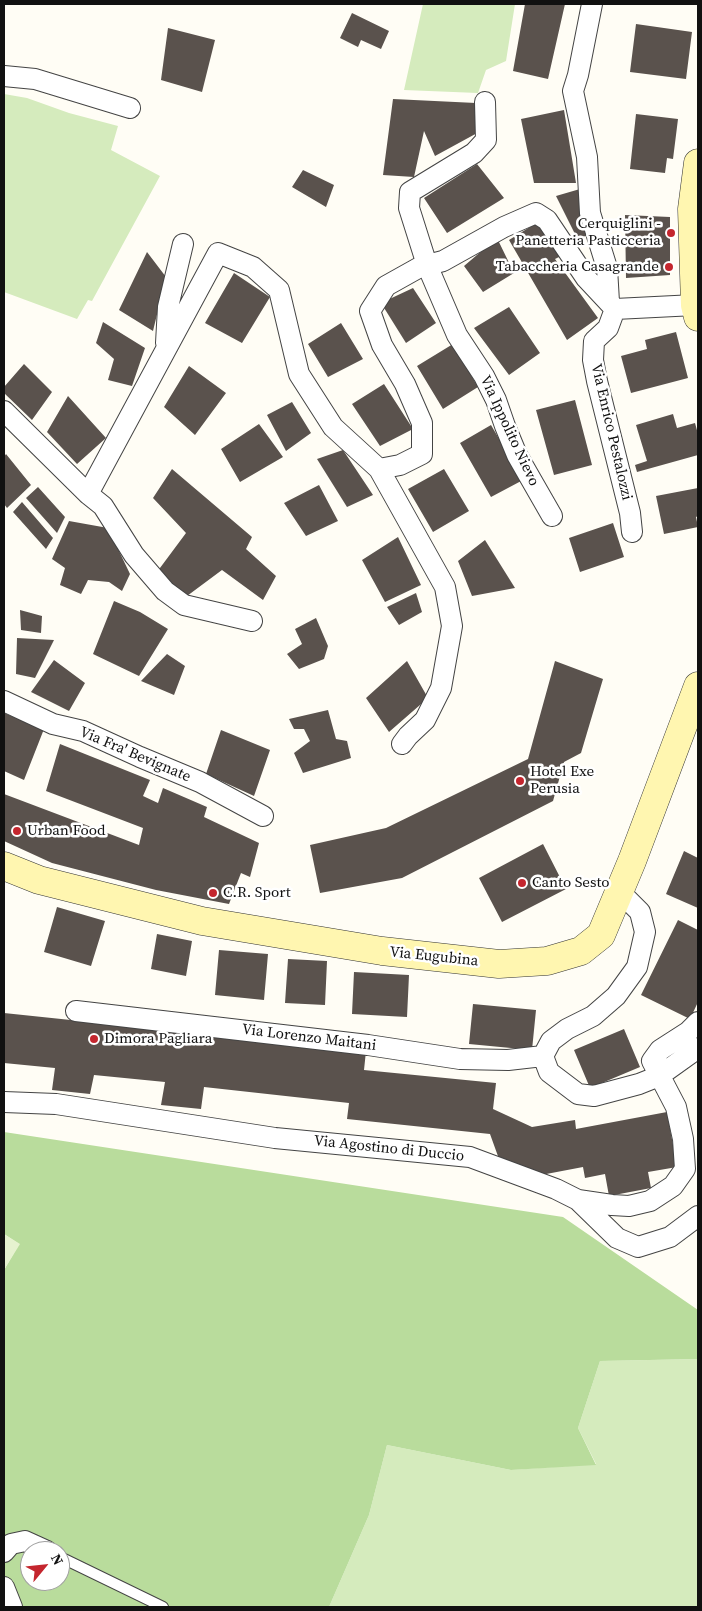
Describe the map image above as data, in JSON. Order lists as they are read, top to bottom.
{
  "streets": {
    "main road": ["Via Eugubina"],
    "street": [
      "Via Ippolito Nievo",
      "Via Enrico Pestalozzi",
      "Via Fra' Bevignate",
      "Via Lorenzo Maitani",
      "Via Agostino di Duccio"
    ]
  },
  "places": [
    "Cerquiglini - Panetteria Pasticceria",
    "Tabaccheria Casagrande",
    "Hotel Exe Perusia",
    "Urban Food",
    "Canto Sesto",
    "C.R. Sport",
    "Dimora Pagliara"
  ],
  "north": "top right"
}
